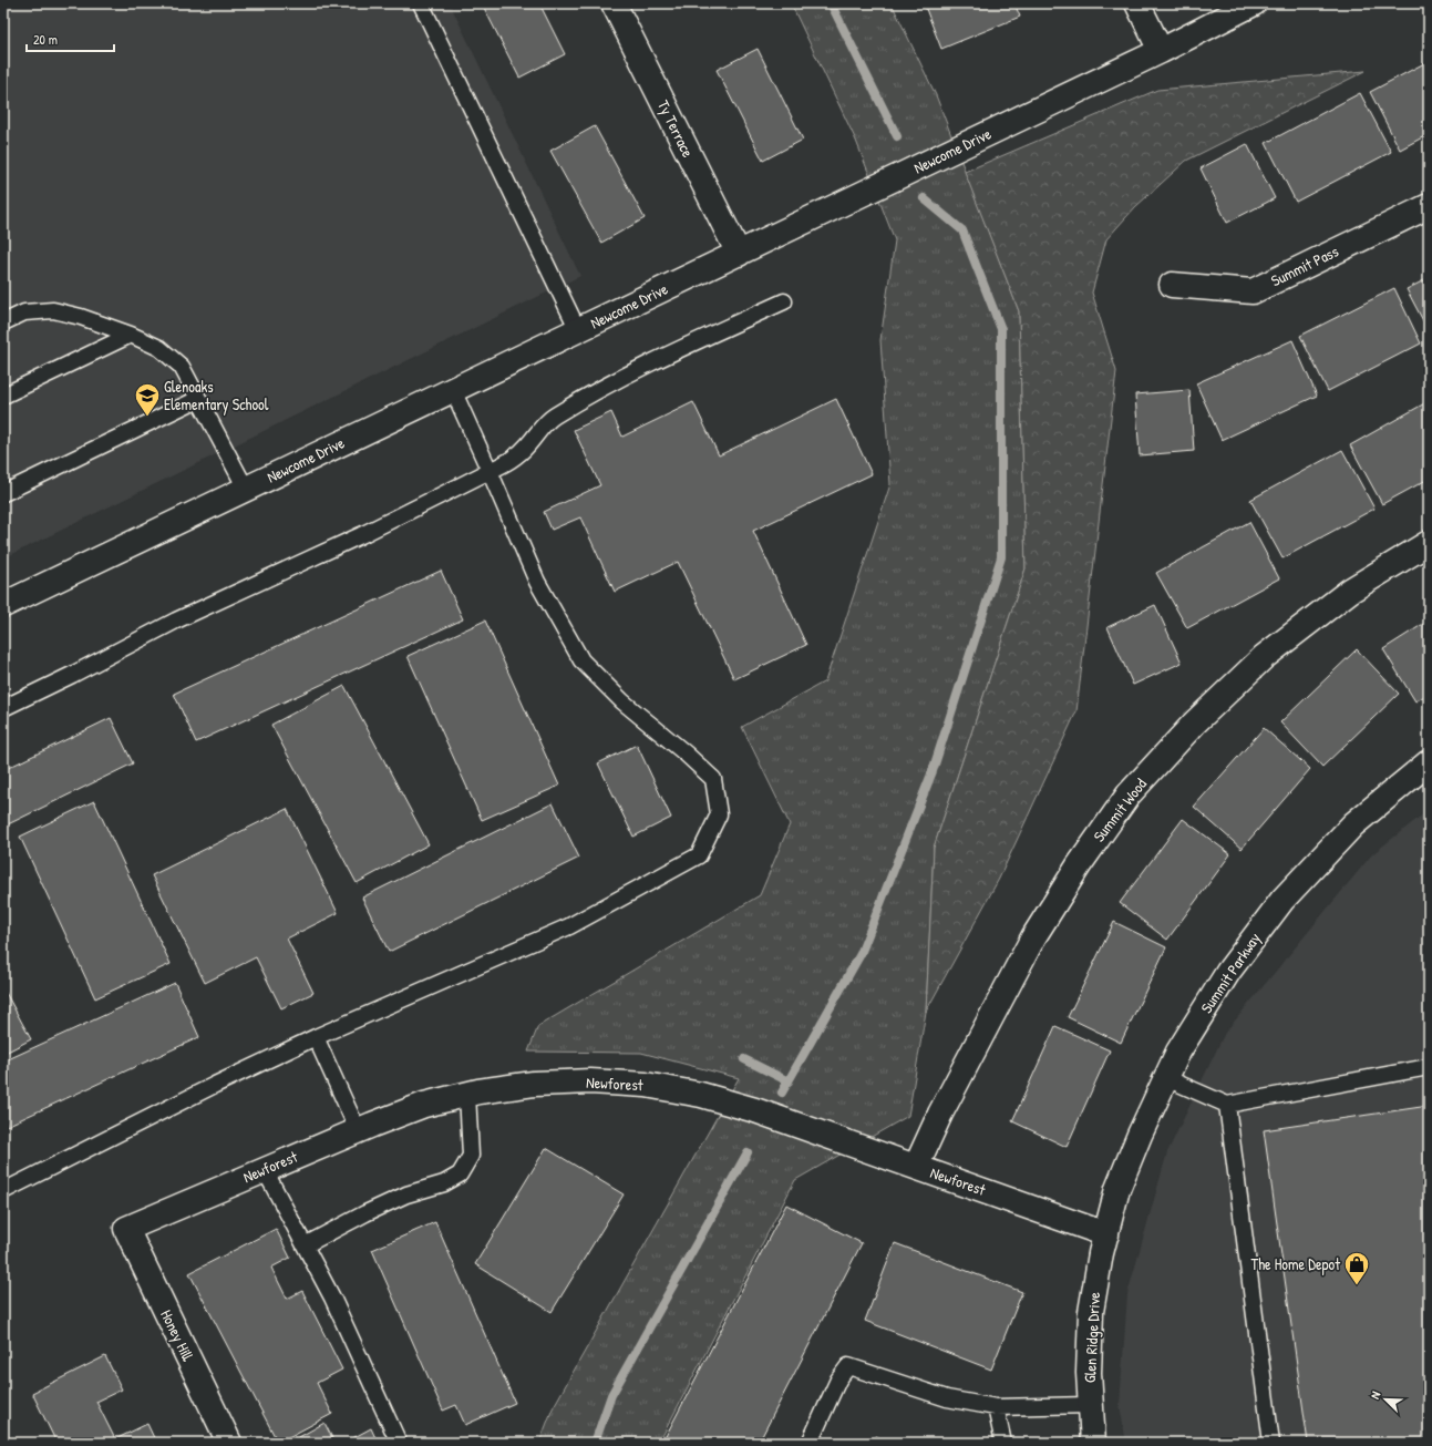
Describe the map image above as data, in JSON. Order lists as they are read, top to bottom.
{
  "streets": {
    "street": [
      "Ty Terrace",
      "Newcome Drive",
      "Summit Pass",
      "Summit Wood",
      "Summit Parkway",
      "Newforest",
      "Honey Hill",
      "Glen Ridge Drive"
    ]
  },
  "crossings": [
    ["Ty Terrace", "Newcome Drive"],
    ["Summit Wood", "Newforest"],
    ["Summit Parkway", "Newforest"],
    ["Summit Parkway", "Glen Ridge Drive"],
    ["Newforest", "Honey Hill"],
    ["Newforest", "Glen Ridge Drive"]
  ],
  "places": {
    "school or university": ["Glenoaks Elementary School"],
    "shop": ["The Home Depot"]
  },
  "scale_bar": "20 m",
  "north": "top left"
}
